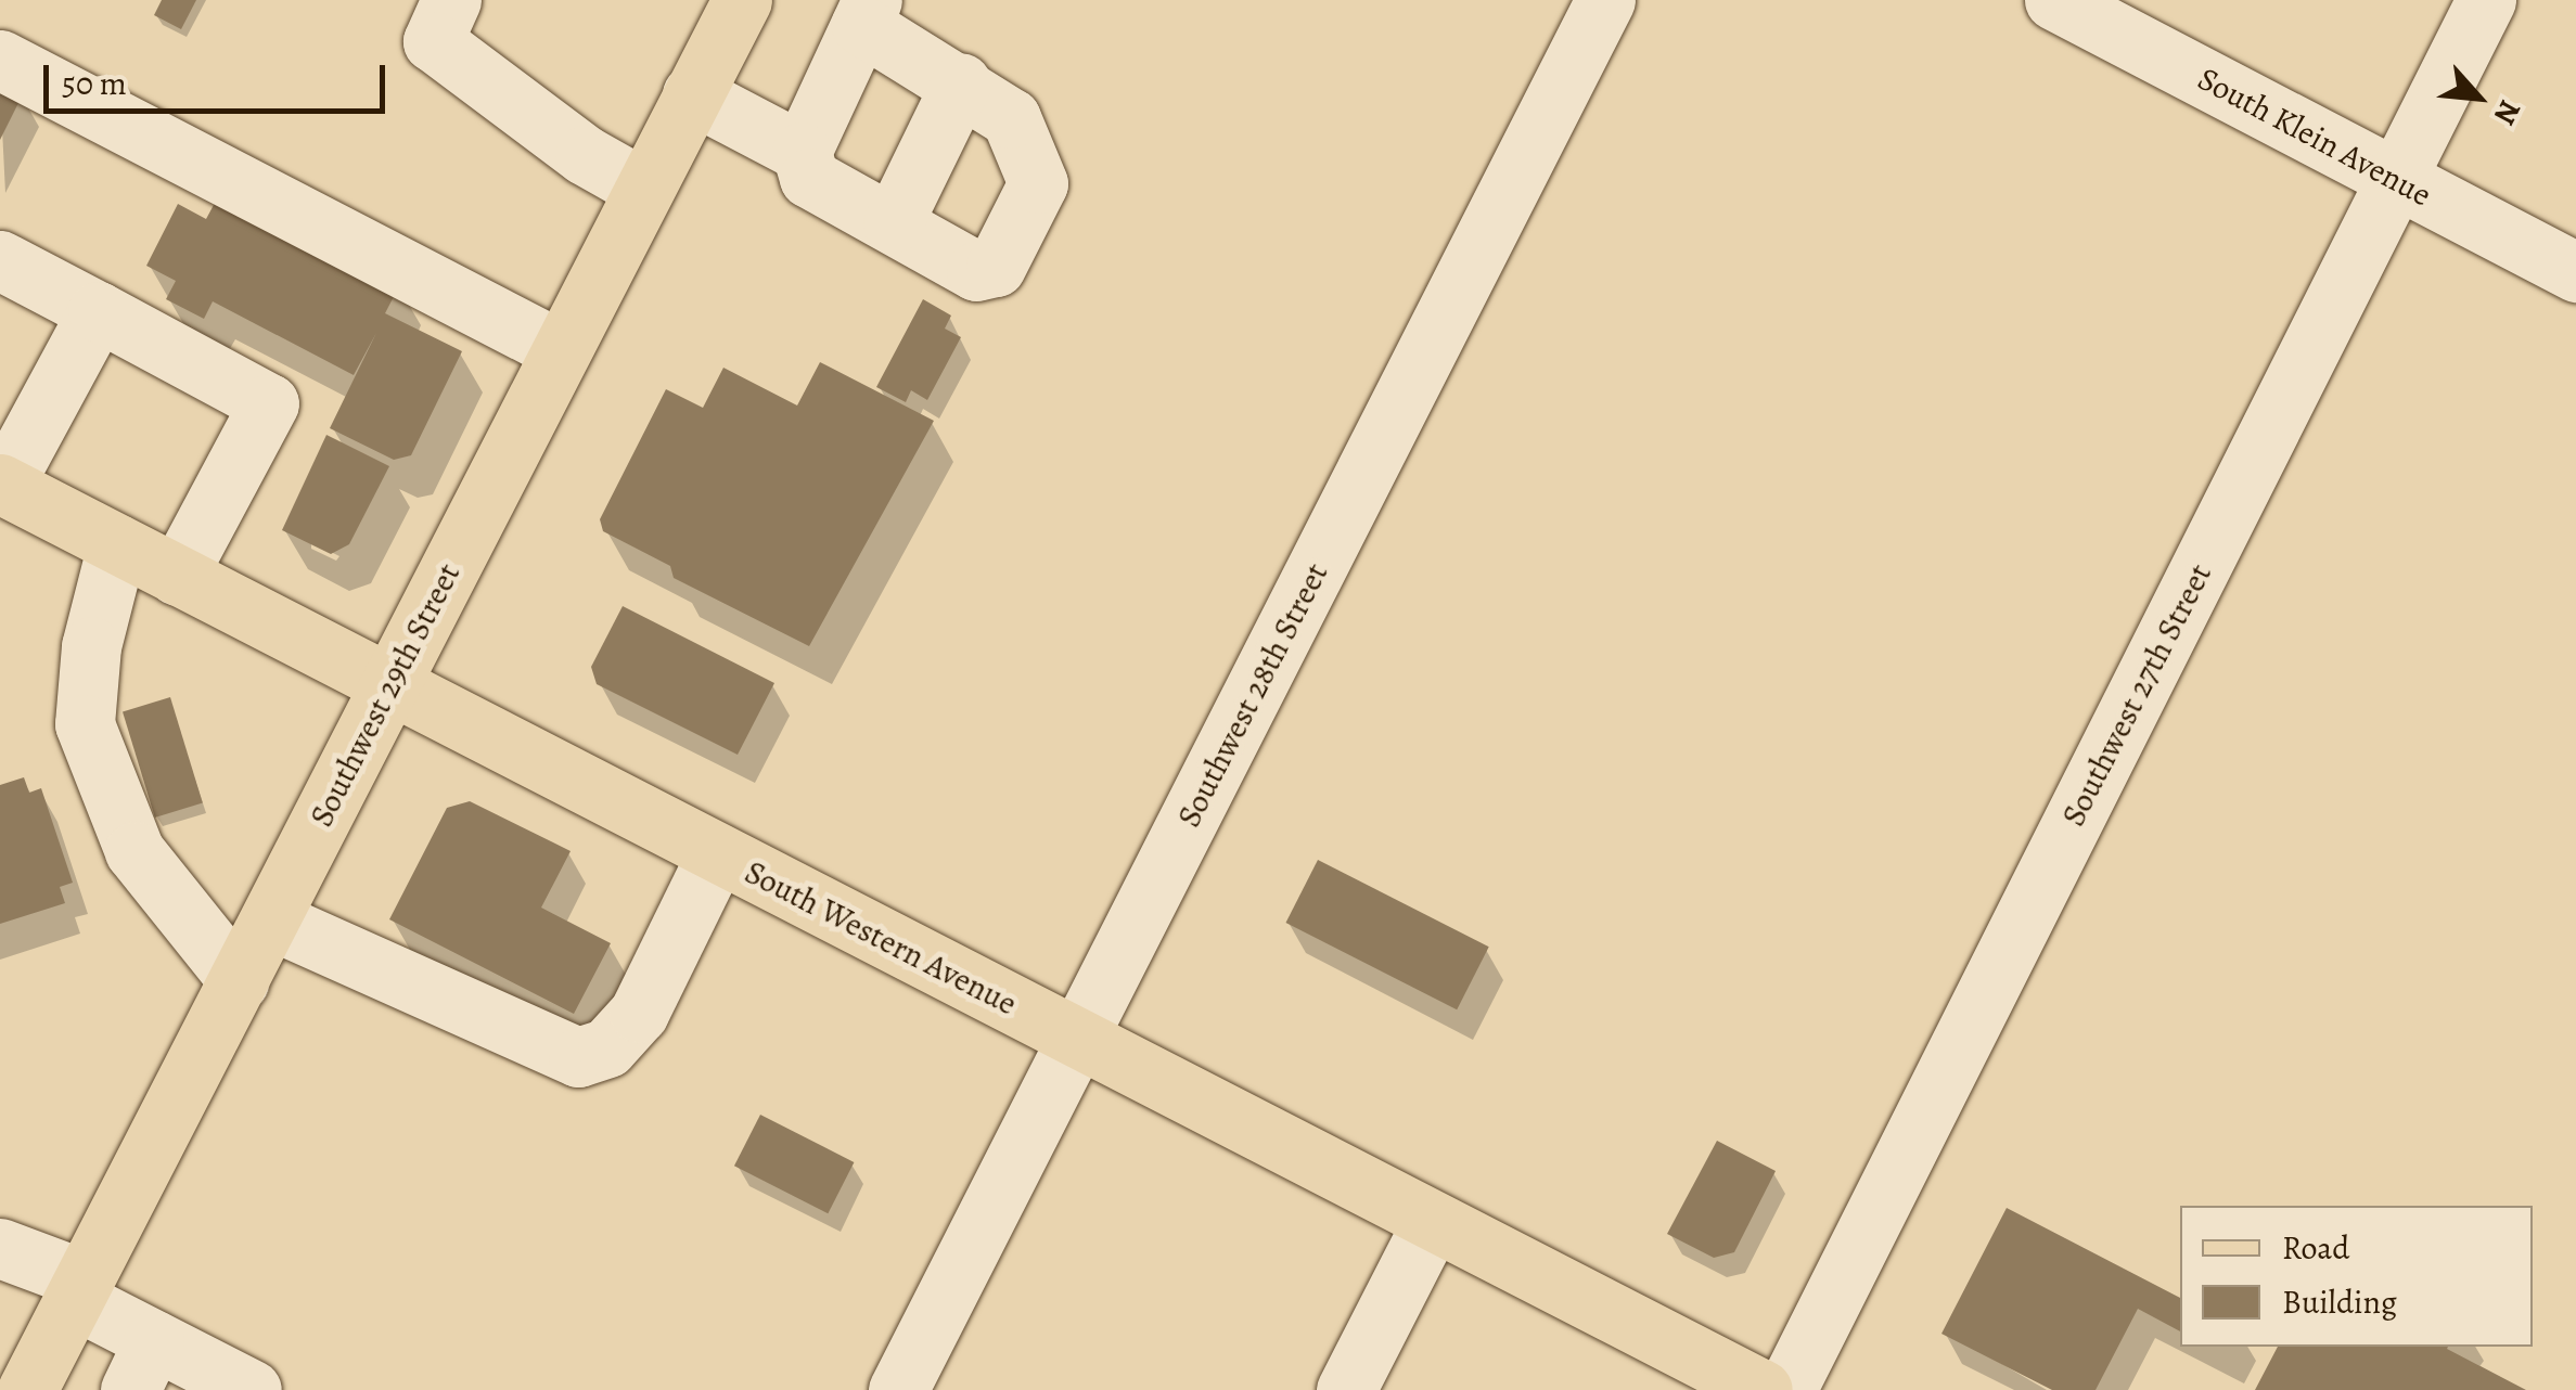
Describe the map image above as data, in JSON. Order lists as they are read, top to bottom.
{
  "streets": {
    "main road": ["Southwest 29th Street", "South Western Avenue"],
    "street": ["South Klein Avenue", "Southwest 28th Street", "Southwest 27th Street"]
  },
  "crossings": [
    ["South Klein Avenue", "Southwest 27th Street"],
    ["Southwest 29th Street", "South Western Avenue"],
    ["Southwest 28th Street", "South Western Avenue"]
  ],
  "legend": ["Road", "Building"],
  "scale_bar": "50 m",
  "north": "bottom right"
}
